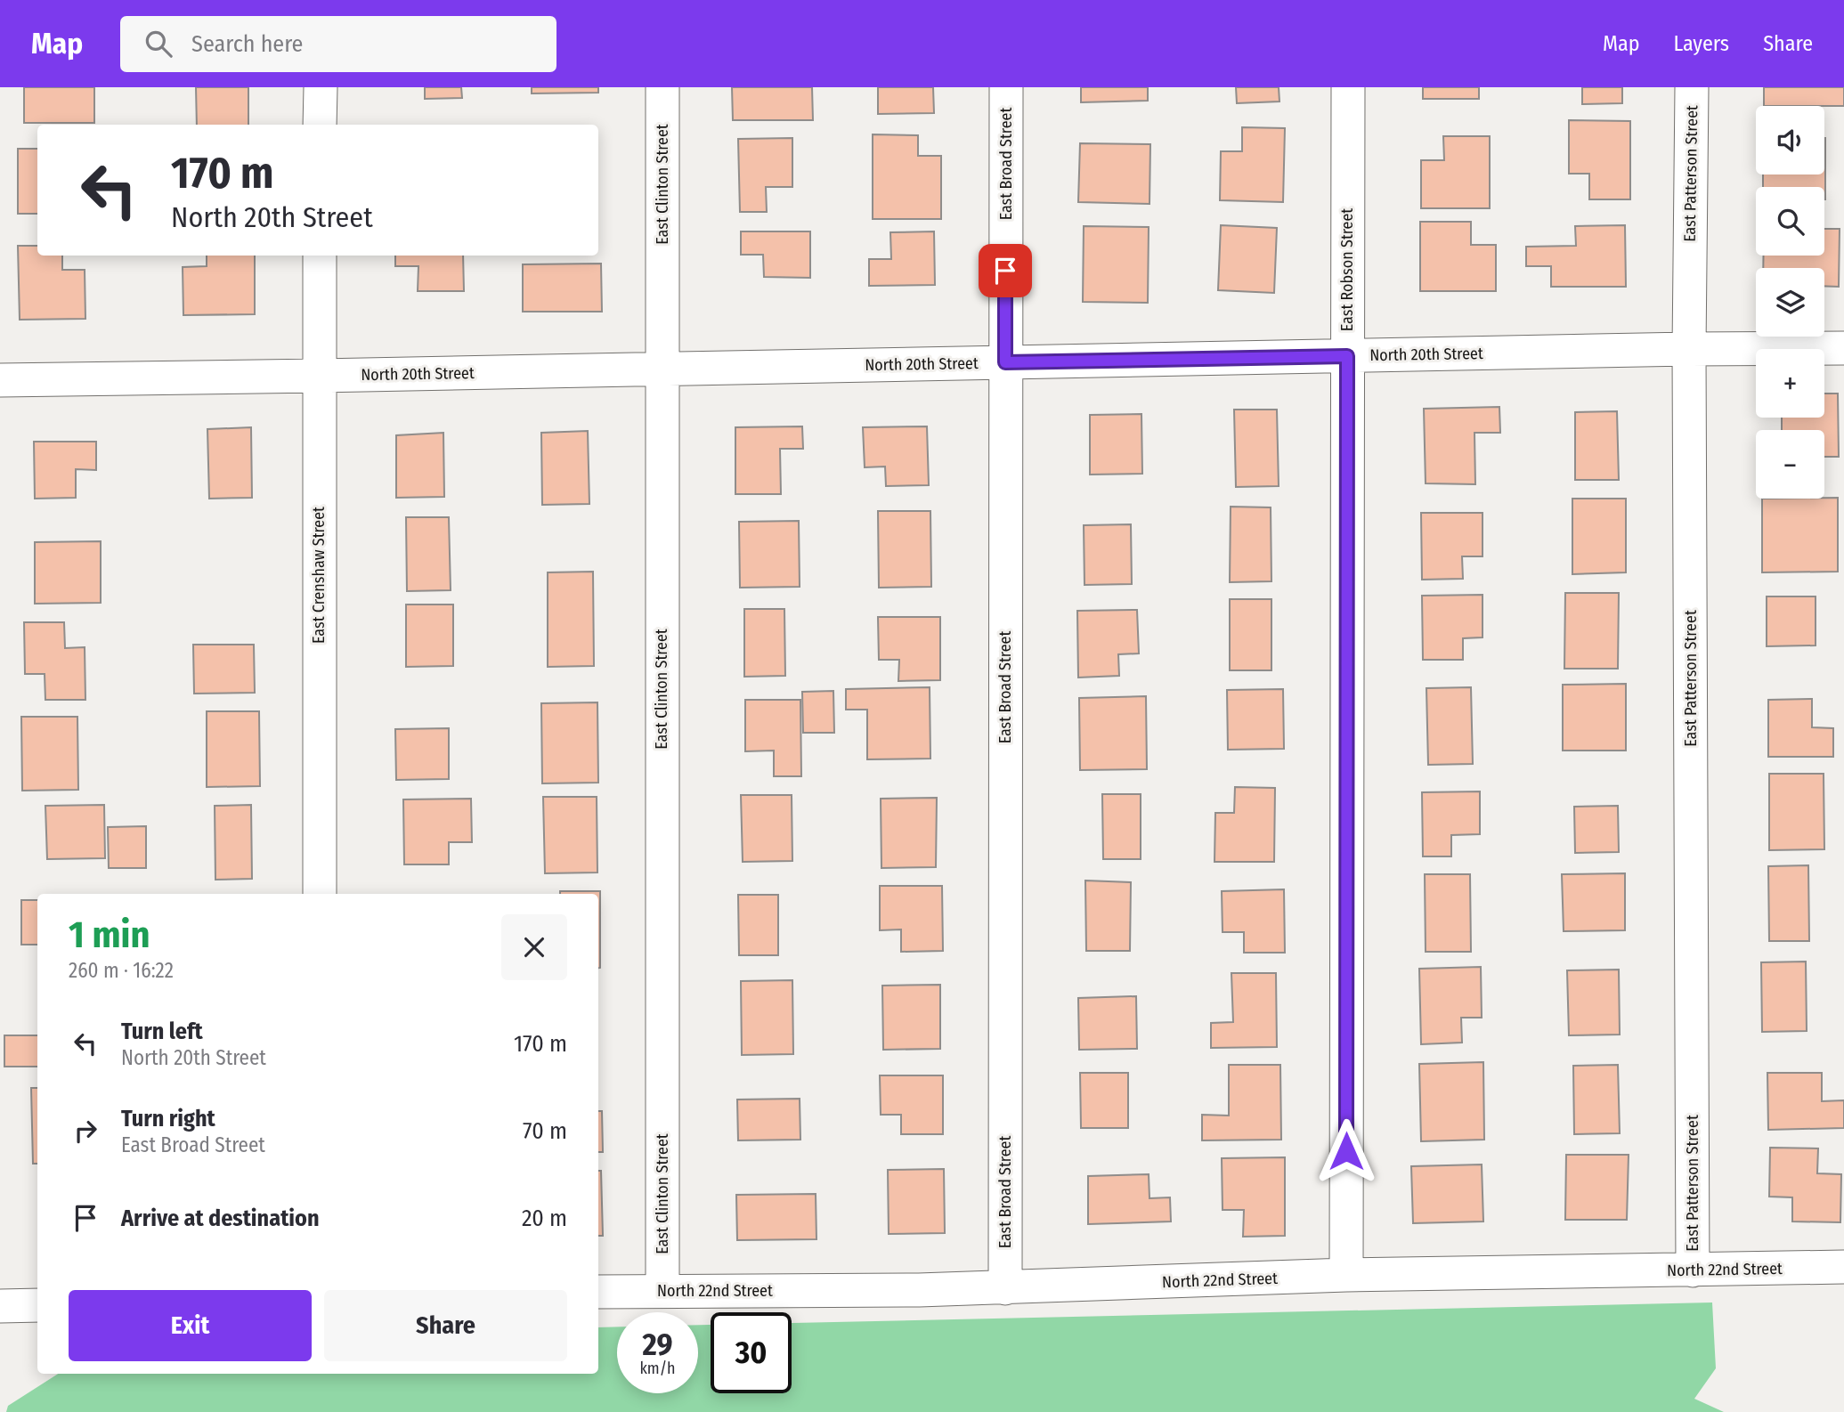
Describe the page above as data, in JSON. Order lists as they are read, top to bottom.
{
  "streets": {
    "street": [
      "East Broad Street",
      "East Patterson Street",
      "East Clinton Street",
      "East Robson Street",
      "North 20th Street",
      "East Crenshaw Street",
      "North 22nd Street"
    ]
  },
  "crossings": [
    ["East Broad Street", "North 20th Street"],
    ["East Broad Street", "North 22nd Street"],
    ["East Patterson Street", "North 20th Street"],
    ["East Patterson Street", "North 22nd Street"],
    ["East Clinton Street", "North 20th Street"],
    ["East Clinton Street", "North 22nd Street"],
    ["East Robson Street", "North 20th Street"],
    ["East Robson Street", "North 22nd Street"],
    ["North 20th Street", "East Crenshaw Street"]
  ],
  "page": {
    "header": "Map",
    "search": "Search here",
    "nav": ["Map", "Layers", "Share"],
    "map_buttons": ["+", "−"],
    "turn": ["170 m", "North 20th Street"],
    "heading": ["1 min", "260 m · 16:22"],
    "list": [
      {
        "name": "Turn left",
        "note": "North 20th Street",
        "value": "170 m"
      },
      {
        "name": "Turn right",
        "note": "East Broad Street",
        "value": "70 m"
      },
      {
        "name": "Arrive at destination",
        "value": "20 m"
      }
    ],
    "buttons": ["Exit", "Share"],
    "speed": "29 km/h",
    "limit": "30"
  }
}
